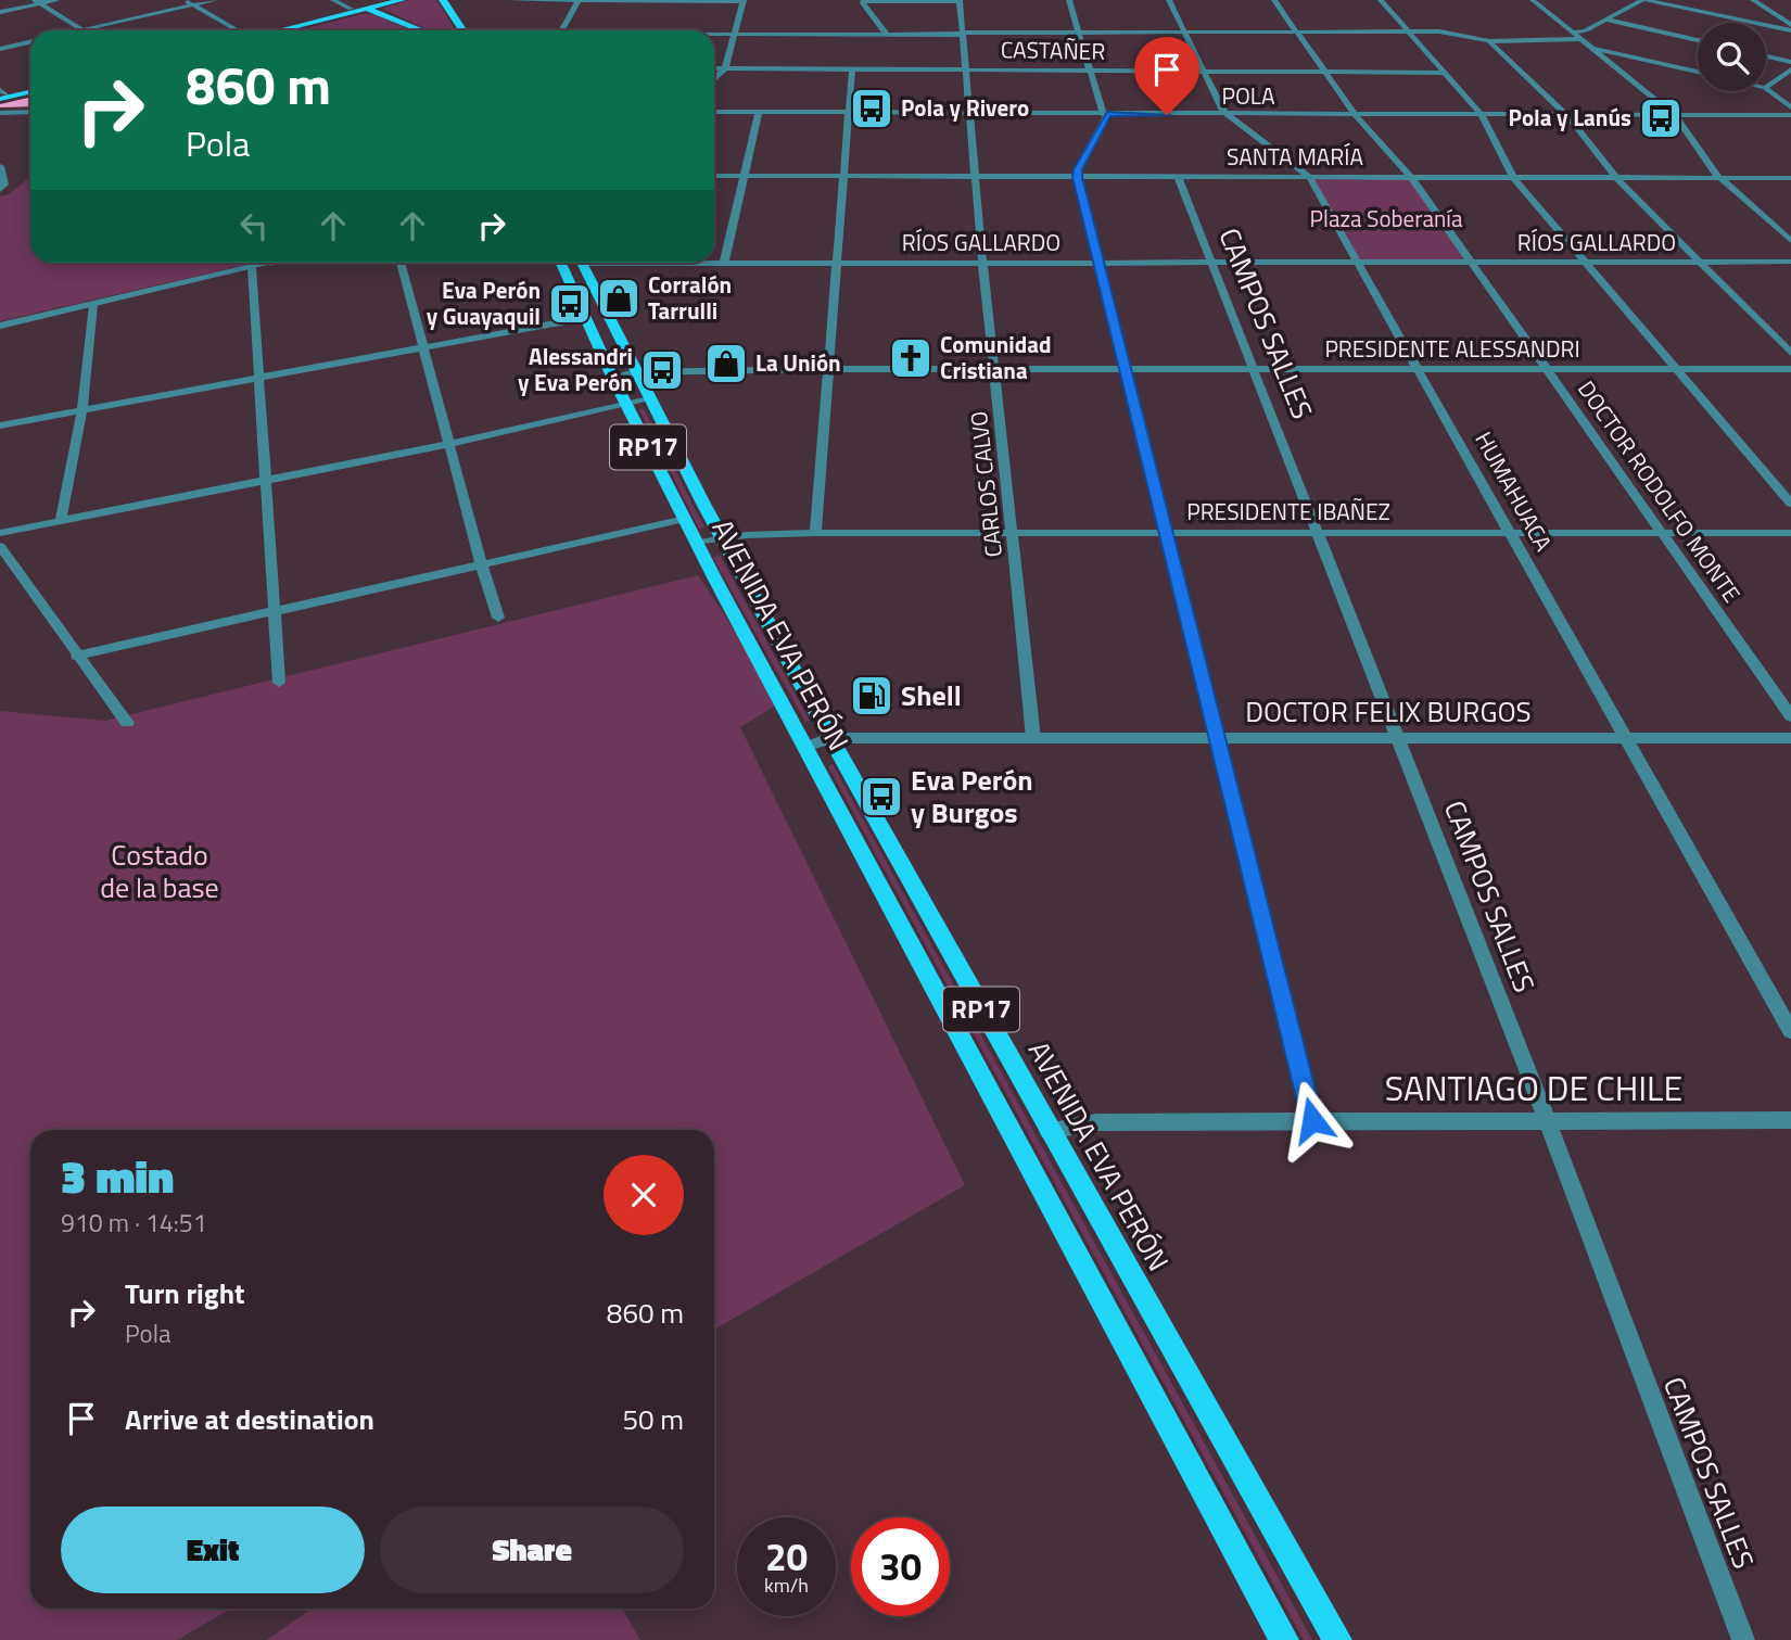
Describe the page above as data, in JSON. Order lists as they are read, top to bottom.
{
  "streets": {
    "main road": ["RP17", "AVENIDA EVA PERÓN"],
    "street": [
      "CASTAÑER",
      "POLA",
      "SANTA MARÍA",
      "RÍOS GALLARDO",
      "CAMPOS SALLES",
      "PRESIDENTE ALESSANDRI",
      "CARLOS CALVO",
      "HUMAHUACA",
      "DOCTOR RODOLFO MONTE",
      "PRESIDENTE IBAÑEZ",
      "DOCTOR FELIX BURGOS",
      "SANTIAGO DE CHILE"
    ]
  },
  "crossings": [
    ["CASTAÑER", "CARLOS CALVO"],
    ["CASTAÑER", "HUMAHUACA"],
    ["CASTAÑER", "DOCTOR RODOLFO MONTE"],
    ["POLA", "CARLOS CALVO"],
    ["POLA", "HUMAHUACA"],
    ["POLA", "DOCTOR RODOLFO MONTE"],
    ["SANTA MARÍA", "CAMPOS SALLES"],
    ["SANTA MARÍA", "CARLOS CALVO"],
    ["SANTA MARÍA", "HUMAHUACA"],
    ["SANTA MARÍA", "DOCTOR RODOLFO MONTE"],
    ["RÍOS GALLARDO", "CAMPOS SALLES"],
    ["RÍOS GALLARDO", "CARLOS CALVO"],
    ["RÍOS GALLARDO", "HUMAHUACA"],
    ["RÍOS GALLARDO", "DOCTOR RODOLFO MONTE"],
    ["CAMPOS SALLES", "PRESIDENTE ALESSANDRI"],
    ["CAMPOS SALLES", "PRESIDENTE IBAÑEZ"],
    ["CAMPOS SALLES", "DOCTOR FELIX BURGOS"],
    ["CAMPOS SALLES", "SANTIAGO DE CHILE"],
    ["PRESIDENTE ALESSANDRI", "CARLOS CALVO"],
    ["PRESIDENTE ALESSANDRI", "HUMAHUACA"],
    ["PRESIDENTE ALESSANDRI", "DOCTOR RODOLFO MONTE"],
    ["PRESIDENTE ALESSANDRI", "AVENIDA EVA PERÓN"],
    ["CARLOS CALVO", "PRESIDENTE IBAÑEZ"],
    ["CARLOS CALVO", "DOCTOR FELIX BURGOS"],
    ["HUMAHUACA", "PRESIDENTE IBAÑEZ"],
    ["HUMAHUACA", "DOCTOR FELIX BURGOS"],
    ["DOCTOR RODOLFO MONTE", "PRESIDENTE IBAÑEZ"],
    ["PRESIDENTE IBAÑEZ", "AVENIDA EVA PERÓN"],
    ["AVENIDA EVA PERÓN", "DOCTOR FELIX BURGOS"],
    ["AVENIDA EVA PERÓN", "SANTIAGO DE CHILE"]
  ],
  "parks": ["Plaza Soberanía", "Costado de la base"],
  "places": {
    "bus stop": [
      "Pola y Rivero",
      "Pola y Lanús",
      "Eva Perón y Guayaquil",
      "Alessandri y Eva Perón",
      "Eva Perón y Burgos"
    ],
    "shop": ["Corralón Tarrulli", "La Unión"],
    "church": ["Comunidad Cristiana"],
    "fuel station": ["Shell"]
  },
  "page": {
    "turn": ["860 m", "Pola"],
    "heading": ["3 min", "910 m · 14:51"],
    "list": [
      {
        "name": "Turn right",
        "note": "Pola",
        "value": "860 m"
      },
      {
        "name": "Arrive at destination",
        "value": "50 m"
      }
    ],
    "buttons": ["Exit", "Share"],
    "speed": "20 km/h",
    "limit": "30"
  }
}
